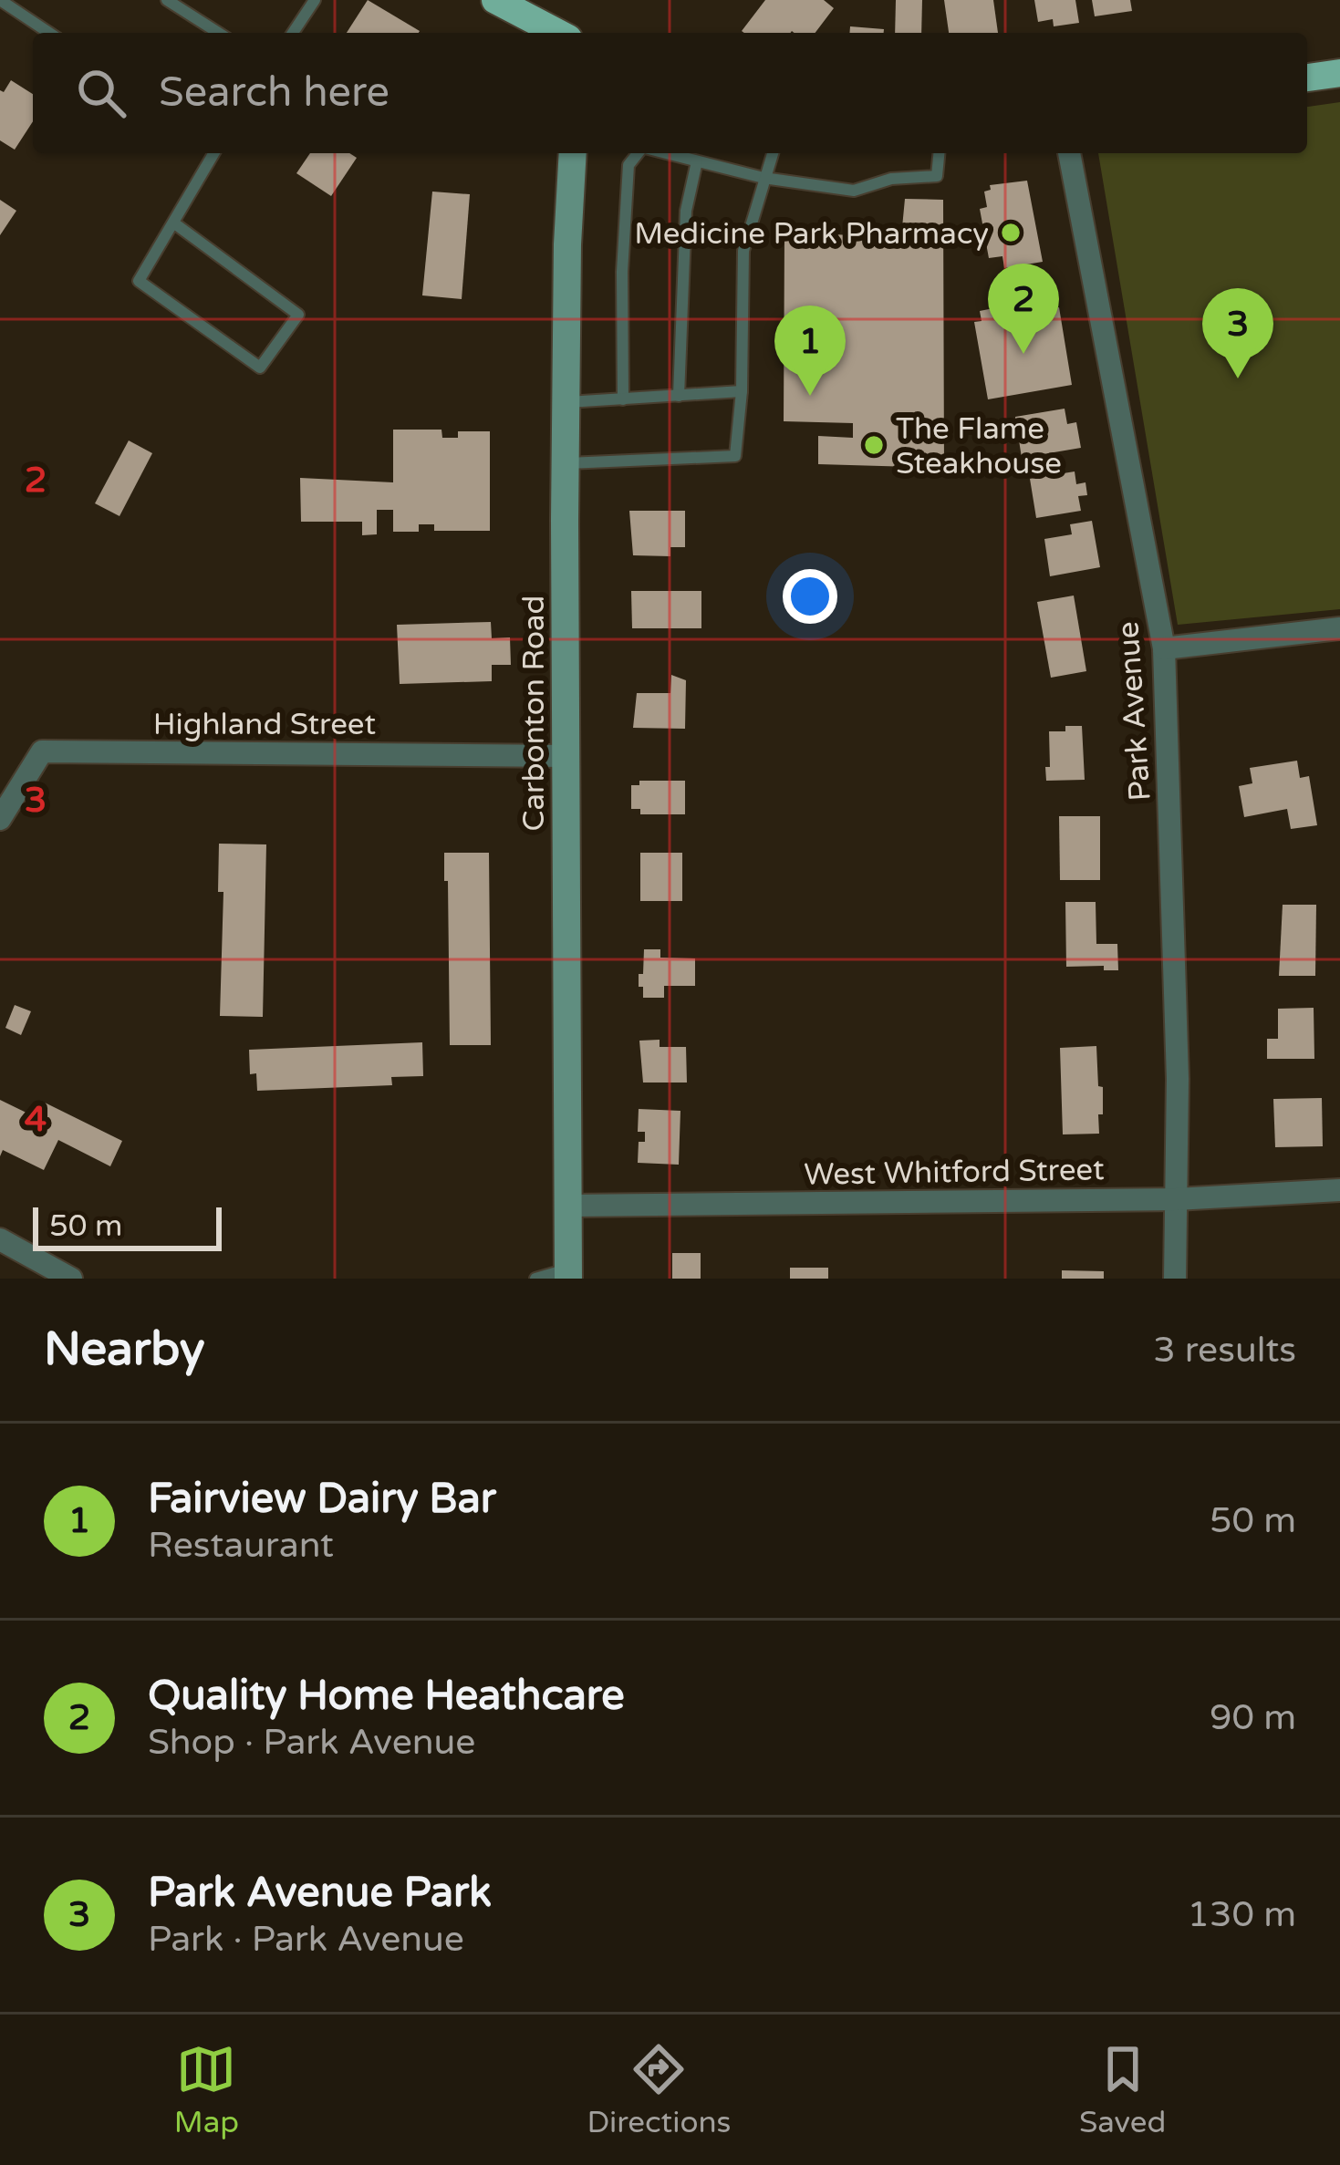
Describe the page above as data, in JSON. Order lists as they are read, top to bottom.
{
  "streets": {
    "street": [
      "Park Avenue",
      "Carbonton Road",
      "Highland Street",
      "West Whitford Street"
    ]
  },
  "crossings": [
    ["Park Avenue", "West Whitford Street"],
    ["Carbonton Road", "Highland Street"],
    ["Carbonton Road", "West Whitford Street"]
  ],
  "places": ["Medicine Park Pharmacy", "The Flame Steakhouse"],
  "scale_bar": "50 m",
  "page": {
    "search": "Search here",
    "pins": ["2", "3", "1"],
    "scale": "50 m",
    "heading": ["Nearby", "3 results"],
    "list": [
      {
        "mark": "1",
        "name": "Fairview Dairy Bar",
        "note": "Restaurant",
        "value": "50 m"
      },
      {
        "mark": "2",
        "name": "Quality Home Heathcare",
        "note": "Shop · Park Avenue",
        "value": "90 m"
      },
      {
        "mark": "3",
        "name": "Park Avenue Park",
        "note": "Park · Park Avenue",
        "value": "130 m"
      }
    ],
    "nav": ["Map", "Directions", "Saved"]
  },
  "grid": {
    "rows": ["2", "3", "4"]
  }
}
